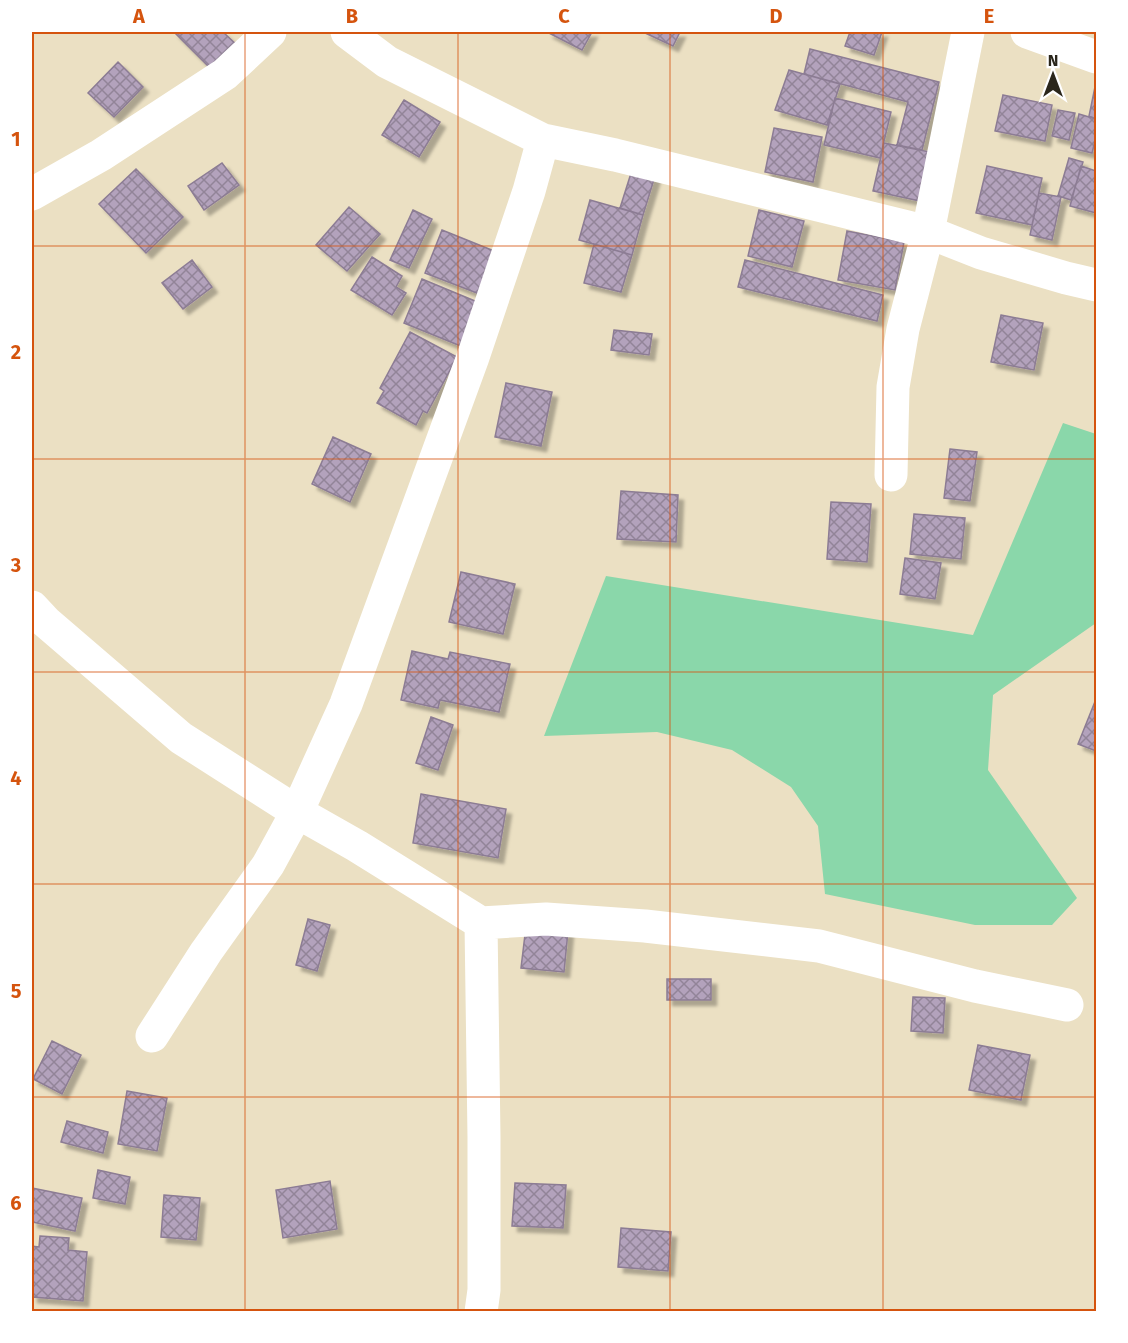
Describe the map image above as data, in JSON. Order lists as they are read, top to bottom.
{
  "north": "top",
  "grid": {
    "columns": [
      "A",
      "B",
      "C",
      "D",
      "E"
    ],
    "rows": [
      "1",
      "2",
      "3",
      "4",
      "5",
      "6"
    ]
  }
}
